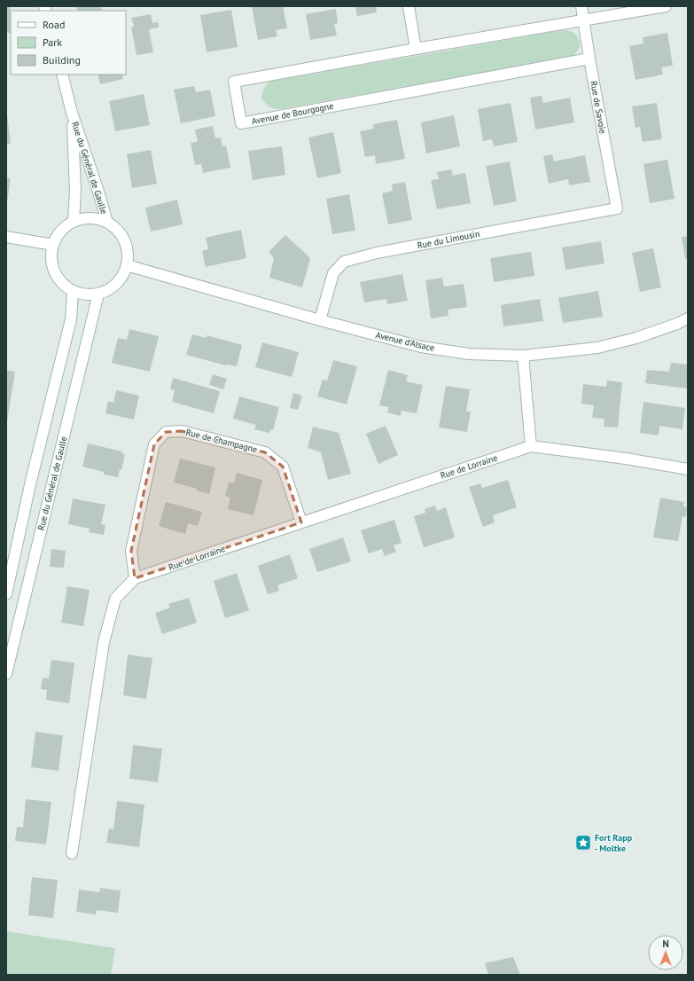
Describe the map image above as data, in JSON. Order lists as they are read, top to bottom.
{
  "streets": {
    "street": [
      "Rue de Savoie",
      "Avenue de Bourgogne",
      "Rue du Général de Gaulle",
      "Rue du Limousin",
      "Avenue d'Alsace",
      "Rue de Champagne",
      "Rue de Lorraine"
    ]
  },
  "crossings": [
    ["Rue de Savoie", "Avenue de Bourgogne"],
    ["Rue de Savoie", "Rue du Limousin"],
    ["Rue du Général de Gaulle", "Avenue d'Alsace"],
    ["Rue du Limousin", "Avenue d'Alsace"],
    ["Rue de Champagne", "Rue de Lorraine"]
  ],
  "places": {
    "place": ["Fort Rapp - Moltke"]
  },
  "legend": ["Road", "Park", "Building"],
  "north": "top"
}
